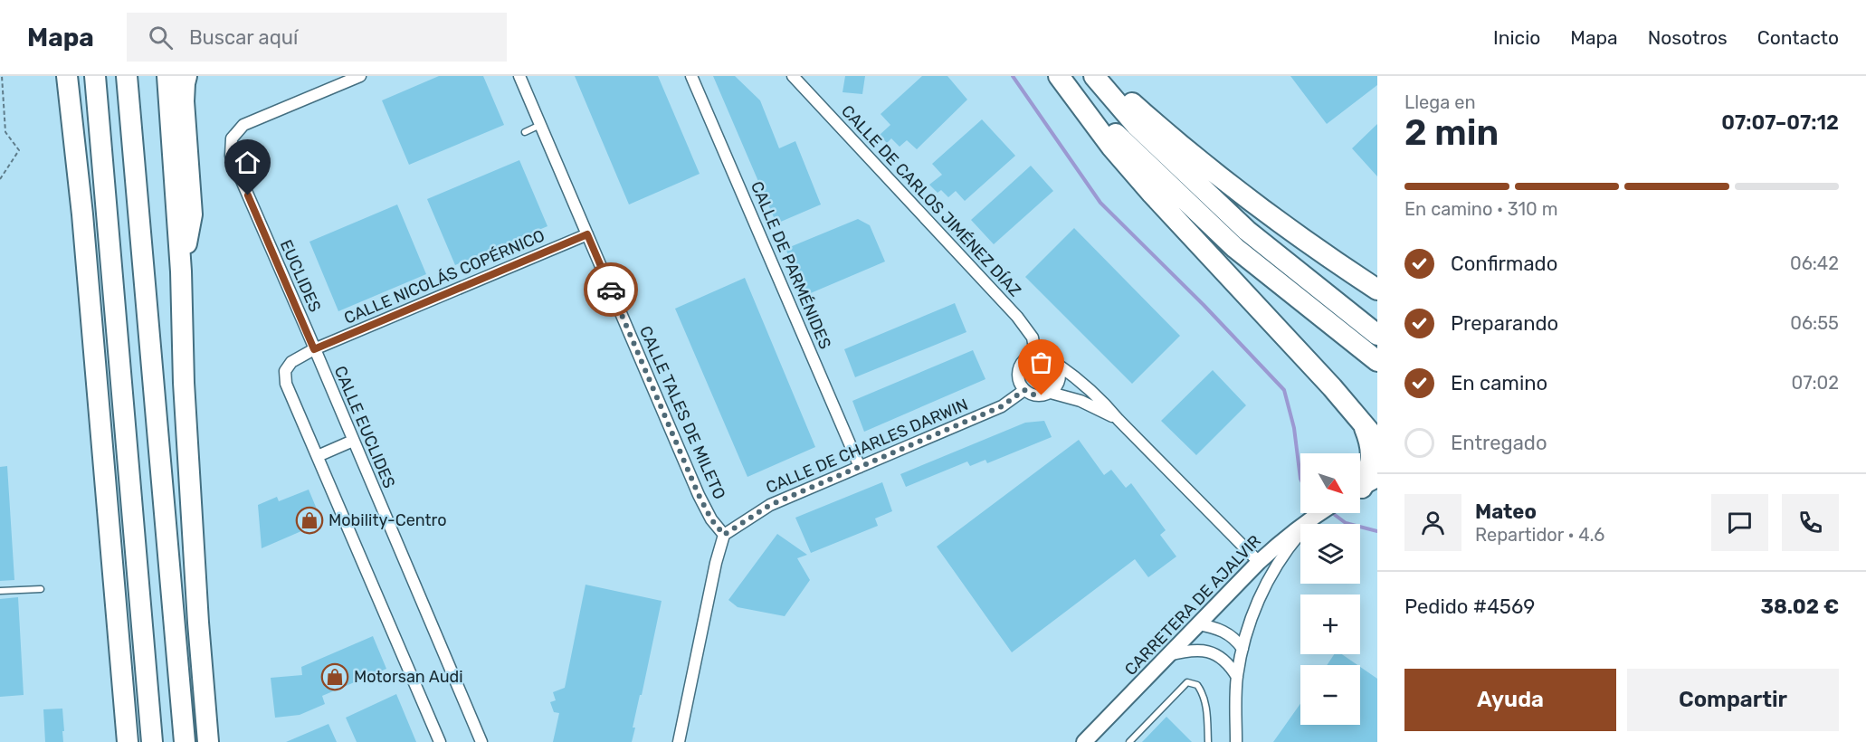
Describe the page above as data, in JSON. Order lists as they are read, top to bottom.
{
  "streets": {
    "street": [
      "CALLE DE CARLOS JIMÉNEZ DÍAZ",
      "CALLE DE PARMÉNIDES",
      "EUCLIDES",
      "CALLE NICOLÁS COPÉRNICO",
      "CALLE TALES DE MILETO",
      "CALLE EUCLIDES",
      "CALLE DE CHARLES DARWIN",
      "CARRETERA DE AJALVIR"
    ]
  },
  "crossings": [
    ["CALLE DE CARLOS JIMÉNEZ DÍAZ", "CALLE DE CHARLES DARWIN"],
    ["CALLE DE PARMÉNIDES", "CALLE DE CHARLES DARWIN"],
    ["EUCLIDES", "CALLE NICOLÁS COPÉRNICO"],
    ["EUCLIDES", "CALLE EUCLIDES"],
    ["CALLE NICOLÁS COPÉRNICO", "CALLE TALES DE MILETO"],
    ["CALLE NICOLÁS COPÉRNICO", "CALLE EUCLIDES"],
    ["CALLE TALES DE MILETO", "CALLE DE CHARLES DARWIN"]
  ],
  "places": {
    "shop": ["Mobility-Centro", "Motorsan Audi"]
  },
  "north": "bottom right",
  "page": {
    "header": "Mapa",
    "search": "Buscar aquí",
    "nav": [
      "Inicio",
      "Mapa",
      "Nosotros",
      "Contacto"
    ],
    "heading": ["2 min", "Llega en", "07:07–07:12"],
    "panel": [
      "Mateo",
      "Repartidor · 4.6",
      "Pedido #4569",
      "38.02 €"
    ],
    "bar": "En camino · 310 m",
    "list": [
      ["Confirmado", "06:42"],
      ["Preparando", "06:55"],
      ["En camino", "07:02"],
      "Entregado"
    ],
    "map_buttons": ["+", "−"],
    "buttons": ["Ayuda", "Compartir"]
  }
}
